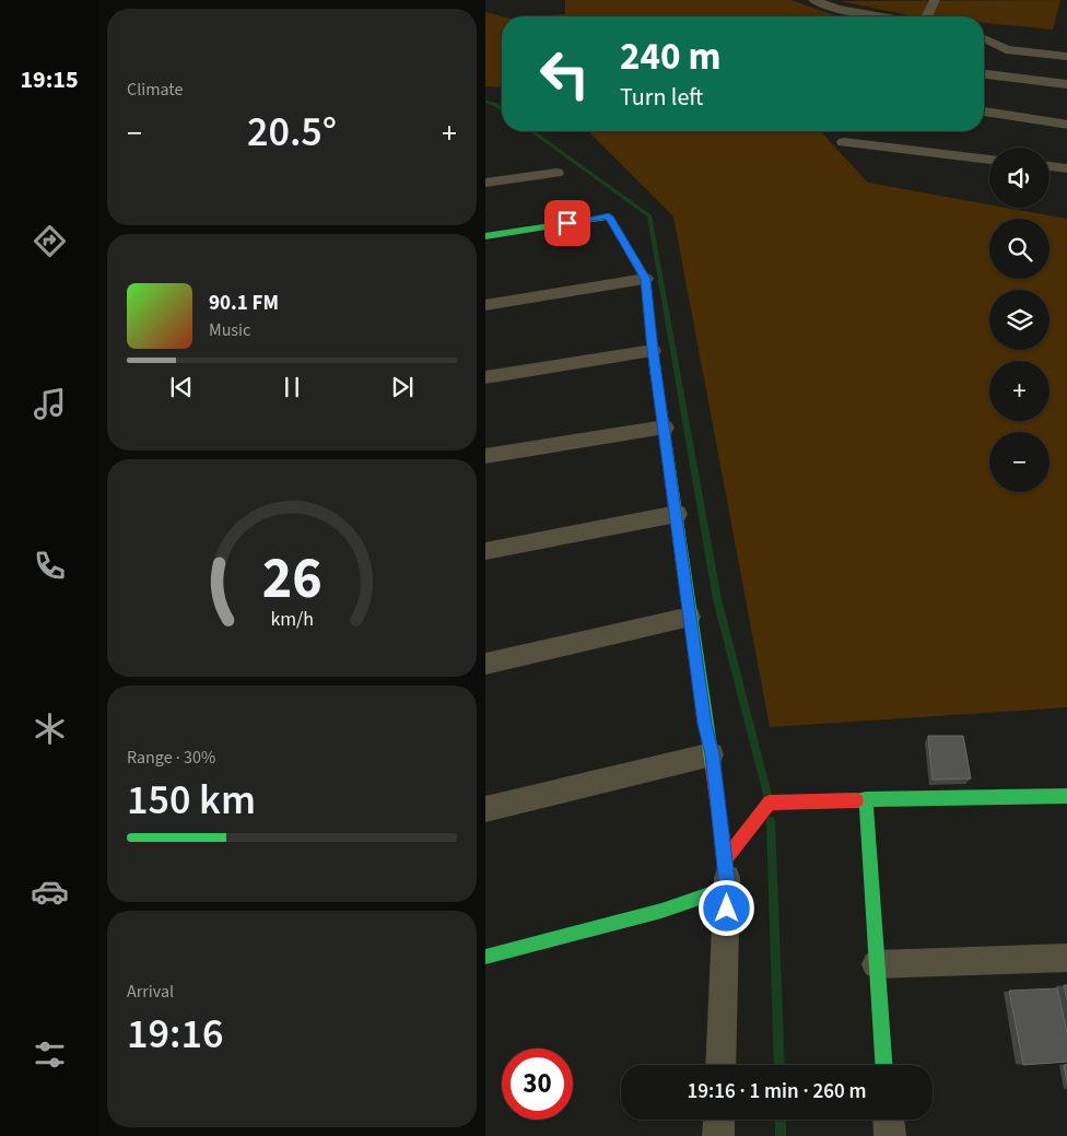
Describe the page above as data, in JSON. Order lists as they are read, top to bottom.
{
  "page": {
    "tabs": "19:15",
    "tile": [
      "Climate",
      ["Range · 30%", "150 km"],
      ["Arrival", "19:16"]
    ],
    "turn": ["240 m", "Turn left"],
    "heat": ["−", "20.5°", "+"],
    "map_buttons": ["+", "−"],
    "song": ["90.1 FM", "Music"],
    "limit": "30",
    "trip": "19:16 · 1 min · 260 m",
    "gauge": ["26", "km/h"]
  }
}
